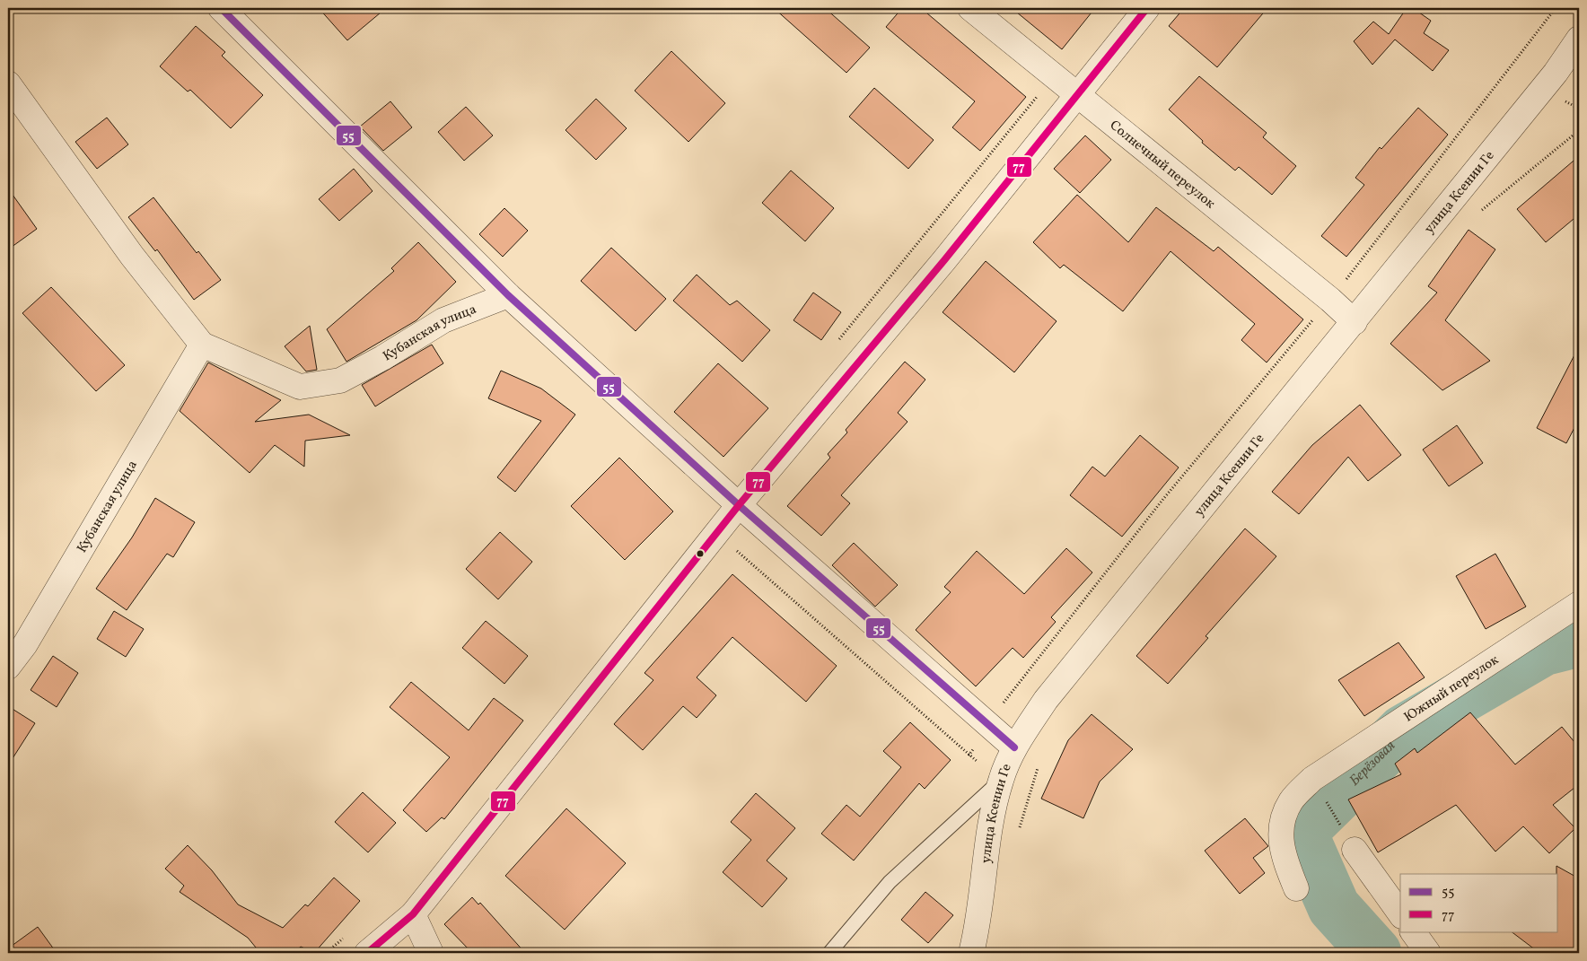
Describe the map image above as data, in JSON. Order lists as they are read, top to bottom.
{
  "streets": {
    "street": [
      "Солнечный переулок",
      "улица Ксении Ге",
      "Кубанская улица",
      "Южный переулок"
    ]
  },
  "crossings": [
    ["Солнечный переулок", "улица Ксении Ге"]
  ],
  "water": ["Берёзовая"],
  "lines": ["transit line 55", "transit line 77"],
  "legend": ["55", "77"]
}
